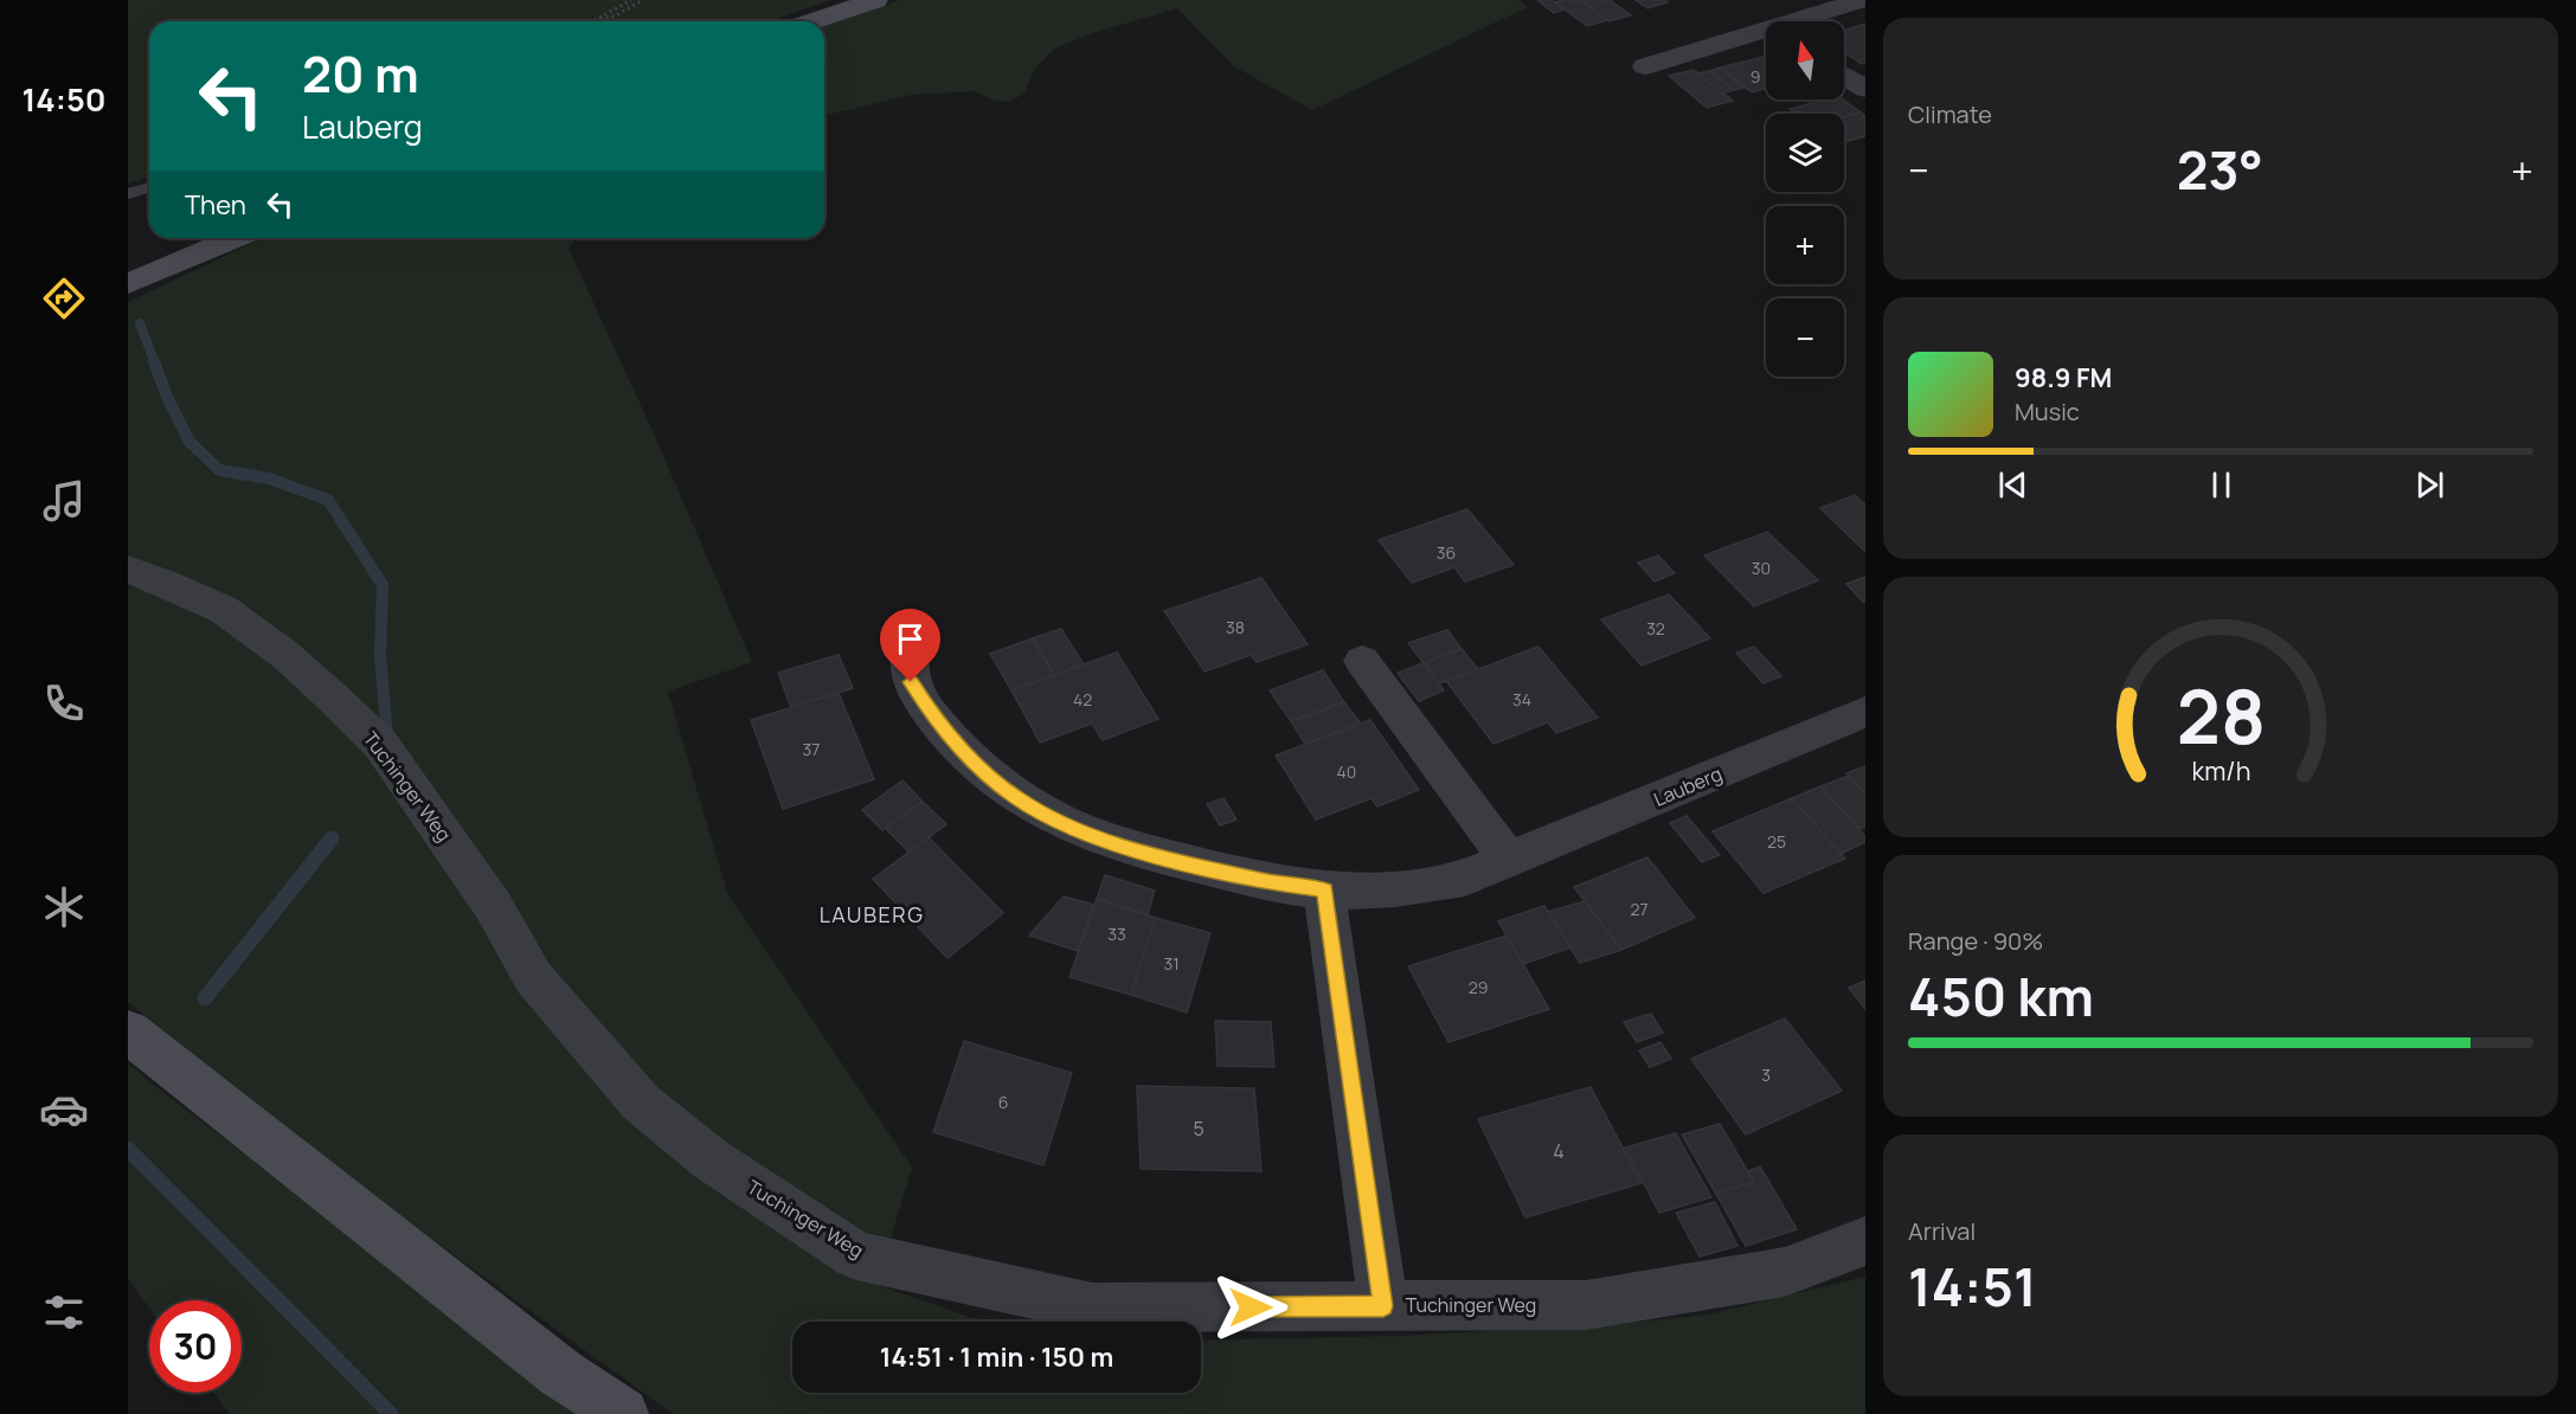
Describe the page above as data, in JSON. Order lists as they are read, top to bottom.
{
  "streets": {
    "street": ["Tuchinger Weg", "Lauberg"]
  },
  "districts": ["LAUBERG"],
  "house_numbers": [
    "9",
    "36",
    "30",
    "38",
    "32",
    "42",
    "34",
    "37",
    "40",
    "25",
    "27",
    "33",
    "31",
    "29",
    "3",
    "6",
    "5",
    "4"
  ],
  "north": "top",
  "page": {
    "tabs": "14:50",
    "tile": [
      "Climate",
      ["Range · 90%", "450 km"],
      ["Arrival", "14:51"]
    ],
    "map_buttons": ["+", "−"],
    "turn": ["20 m", "Lauberg"],
    "heat": ["−", "23°", "+"],
    "then": "Then",
    "song": ["98.9 FM", "Music"],
    "limit": "30",
    "trip": "14:51 · 1 min · 150 m",
    "gauge": ["28", "km/h"]
  }
}
